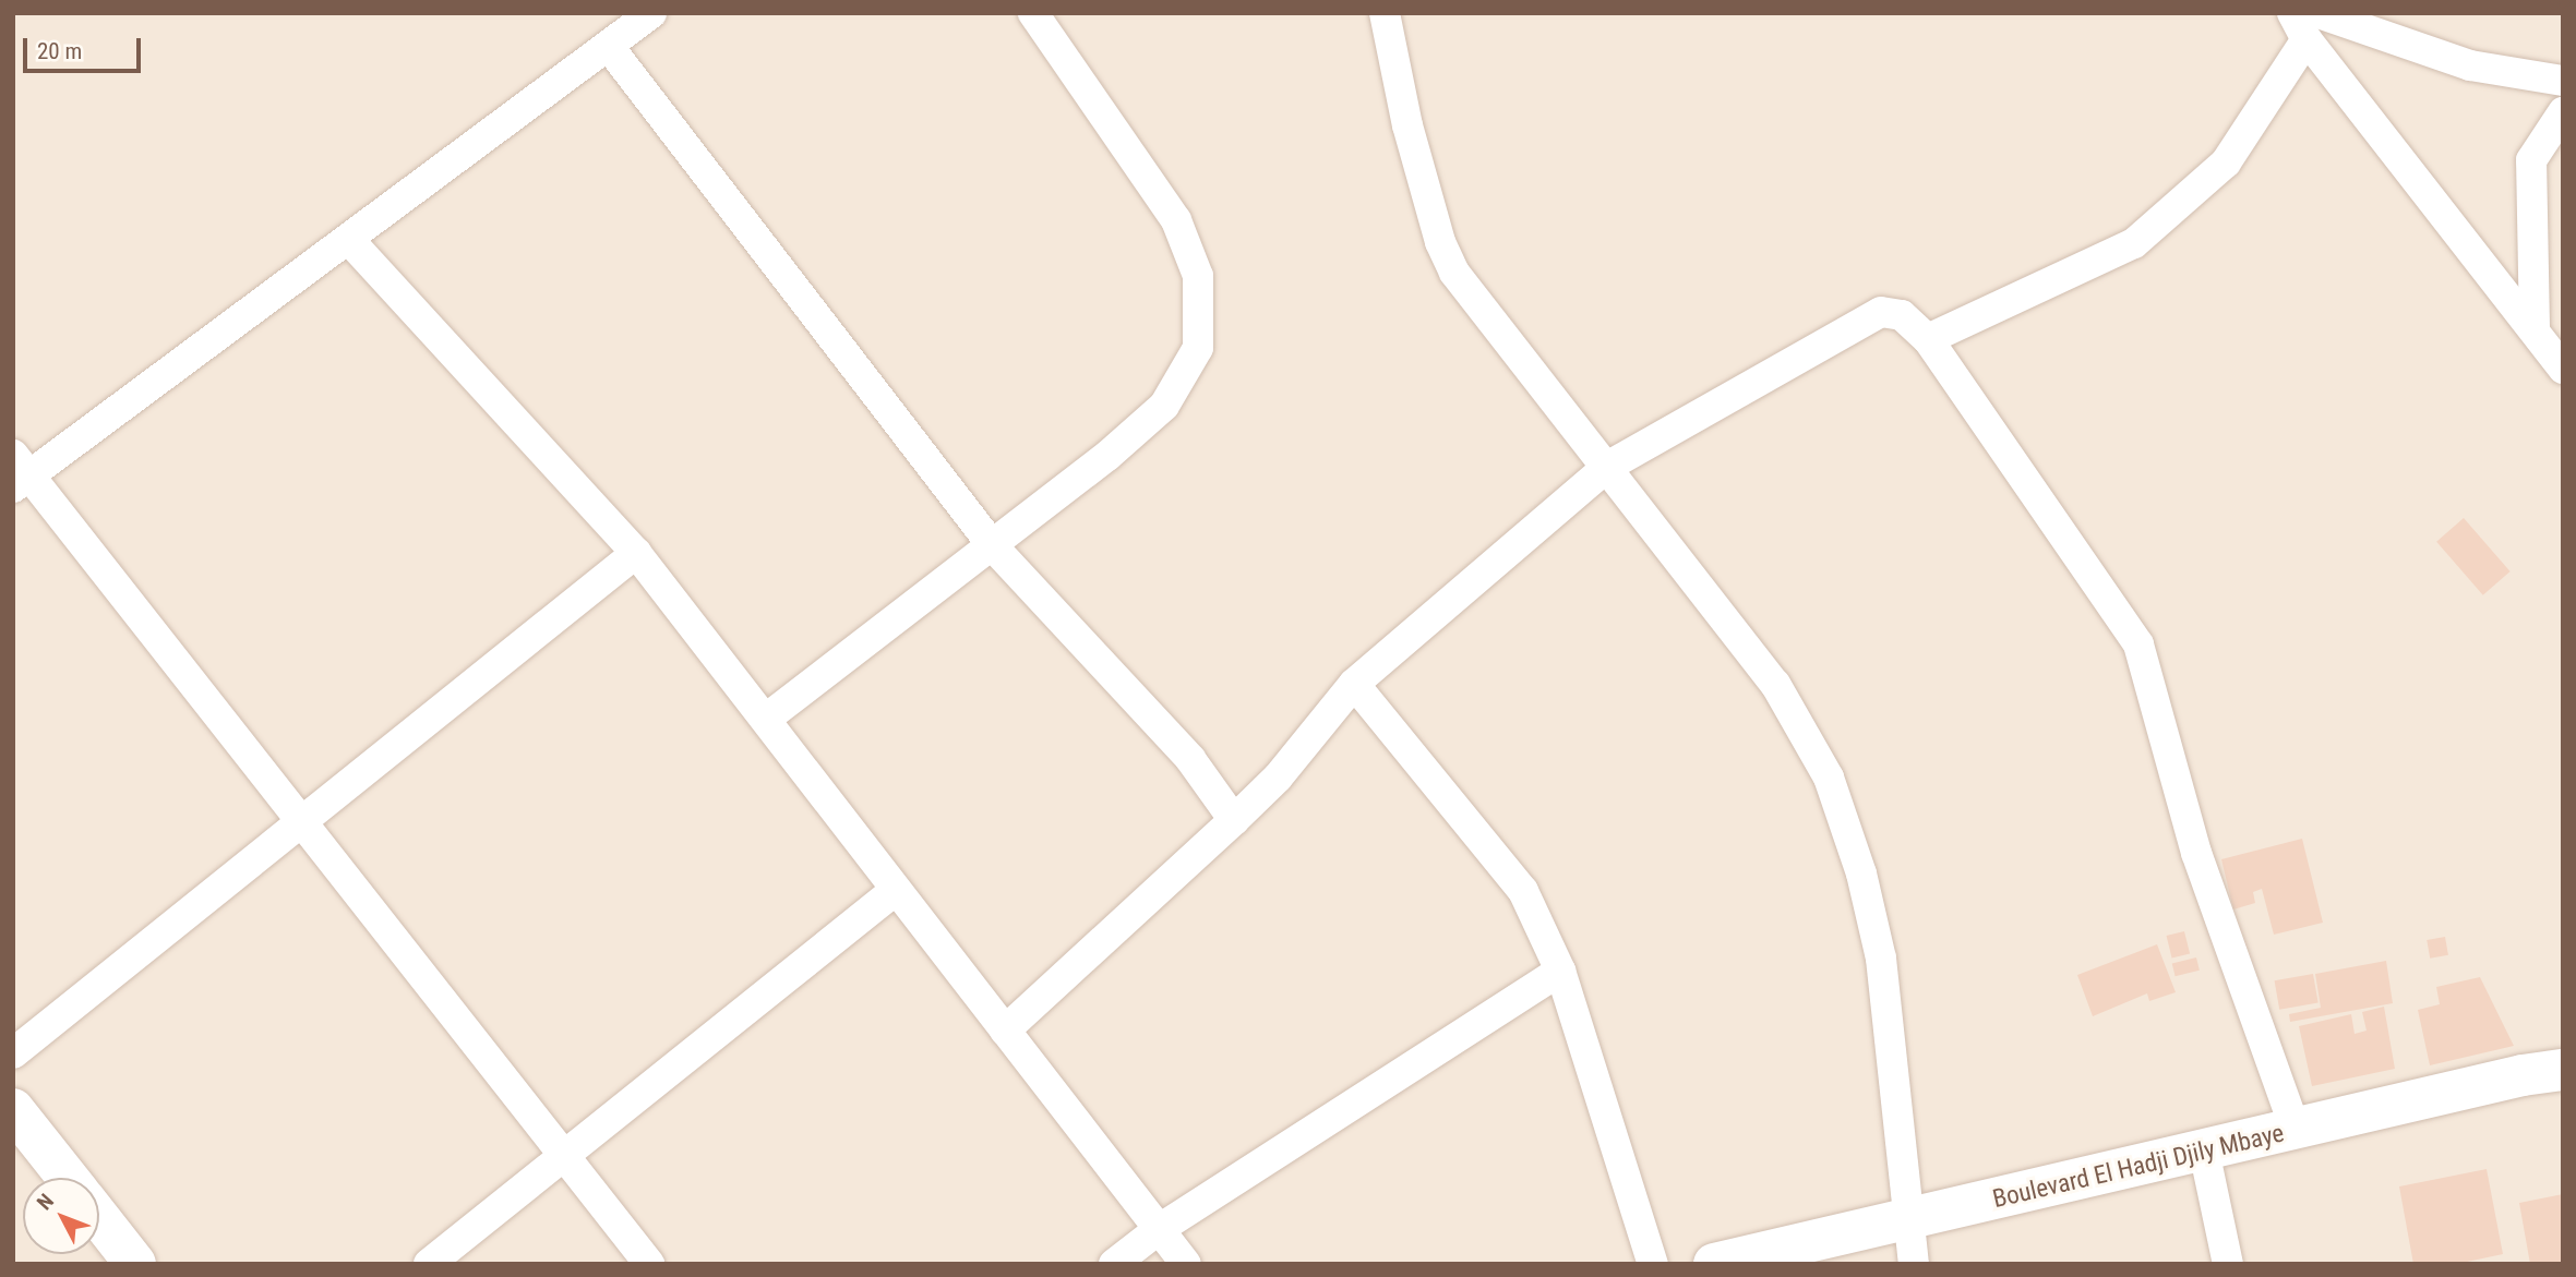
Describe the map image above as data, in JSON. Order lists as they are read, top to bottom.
{
  "streets": {
    "main road": ["Boulevard El Hadji Djily Mbaye"]
  },
  "scale_bar": "20 m",
  "north": "top left"
}
